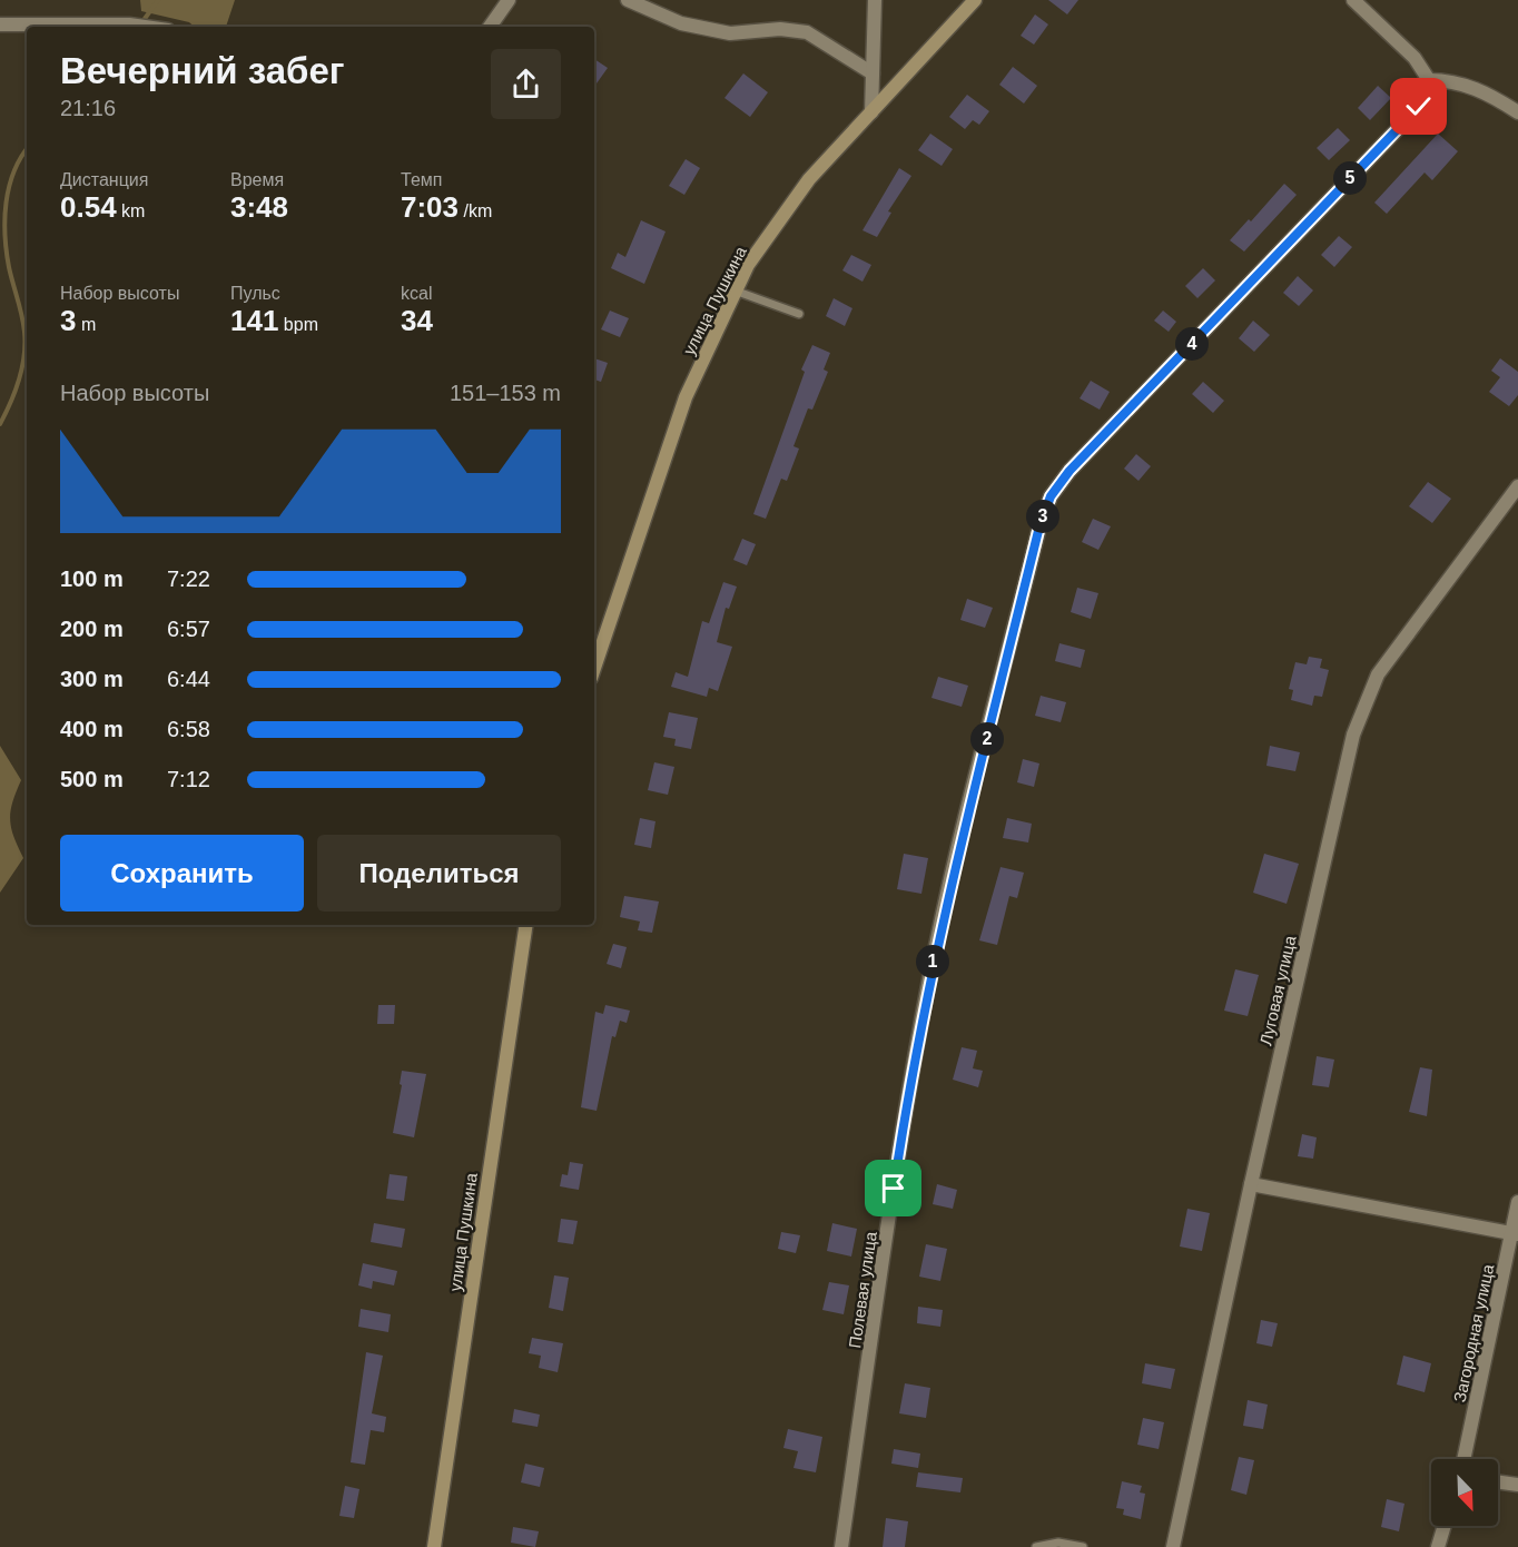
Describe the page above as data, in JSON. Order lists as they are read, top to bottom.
{
  "streets": {
    "main road": ["улица Пушкина"],
    "street": ["Луговая улица", "Полевая улица", "Загородная улица"]
  },
  "north": "bottom right",
  "page": {
    "heading": ["Вечерний забег", "21:16"],
    "stats": [
      ["Дистанция", "0.54 km"],
      ["Время", "3:48"],
      ["Темп", "7:03 /km"],
      ["Набор высоты", "3 m"],
      ["Пульс", "141 bpm"],
      ["kcal", "34"]
    ],
    "pins": [
      "5",
      "4",
      "3",
      "2",
      "1"
    ],
    "chart": ["Набор высоты", "151–153 m"],
    "list": [
      {
        "name": "100 m",
        "note": "7:22"
      },
      {
        "name": "200 m",
        "note": "6:57"
      },
      {
        "name": "300 m",
        "note": "6:44"
      },
      {
        "name": "400 m",
        "note": "6:58"
      },
      {
        "name": "500 m",
        "note": "7:12"
      }
    ],
    "buttons": ["Сохранить", "Поделиться"]
  }
}
